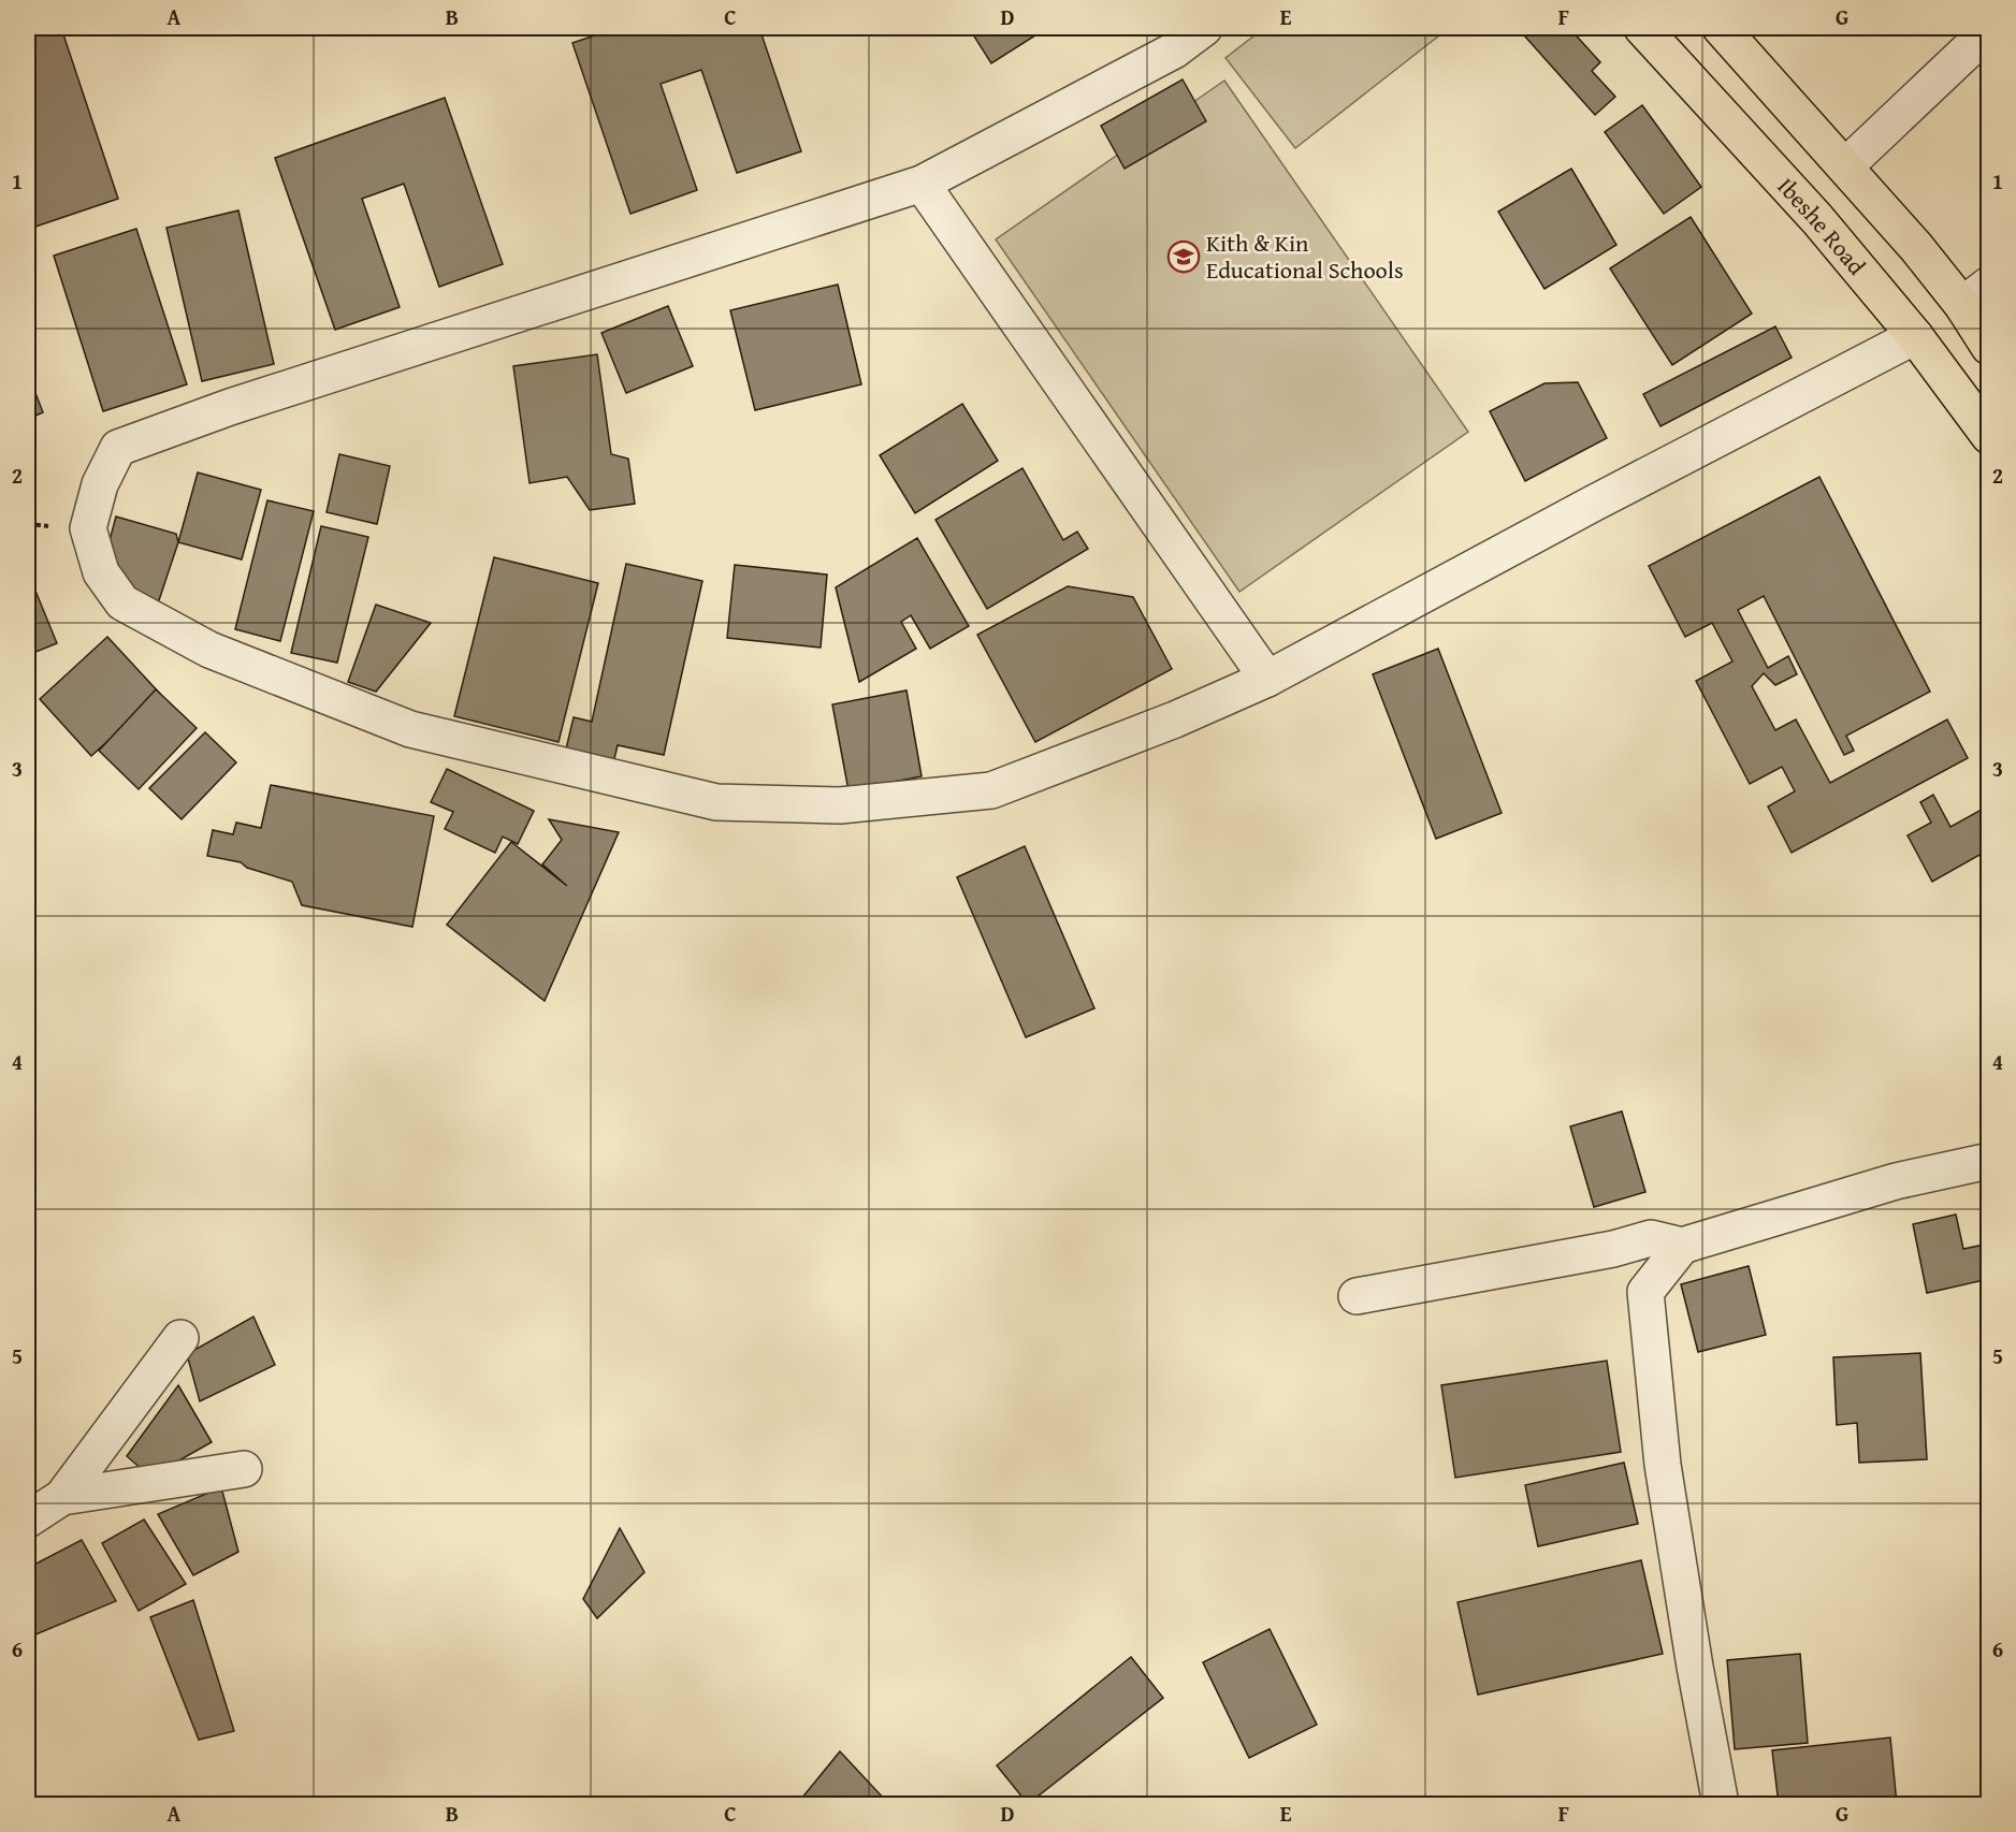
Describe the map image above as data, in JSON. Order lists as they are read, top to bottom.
{
  "streets": {
    "main road": ["Ibeshe Road"]
  },
  "places": {
    "school or university": ["Kith & Kin Educational Schools"]
  },
  "grid": {
    "columns": [
      "A",
      "B",
      "C",
      "D",
      "E",
      "F",
      "G"
    ],
    "rows": [
      "1",
      "2",
      "3",
      "4",
      "5",
      "6"
    ]
  }
}
